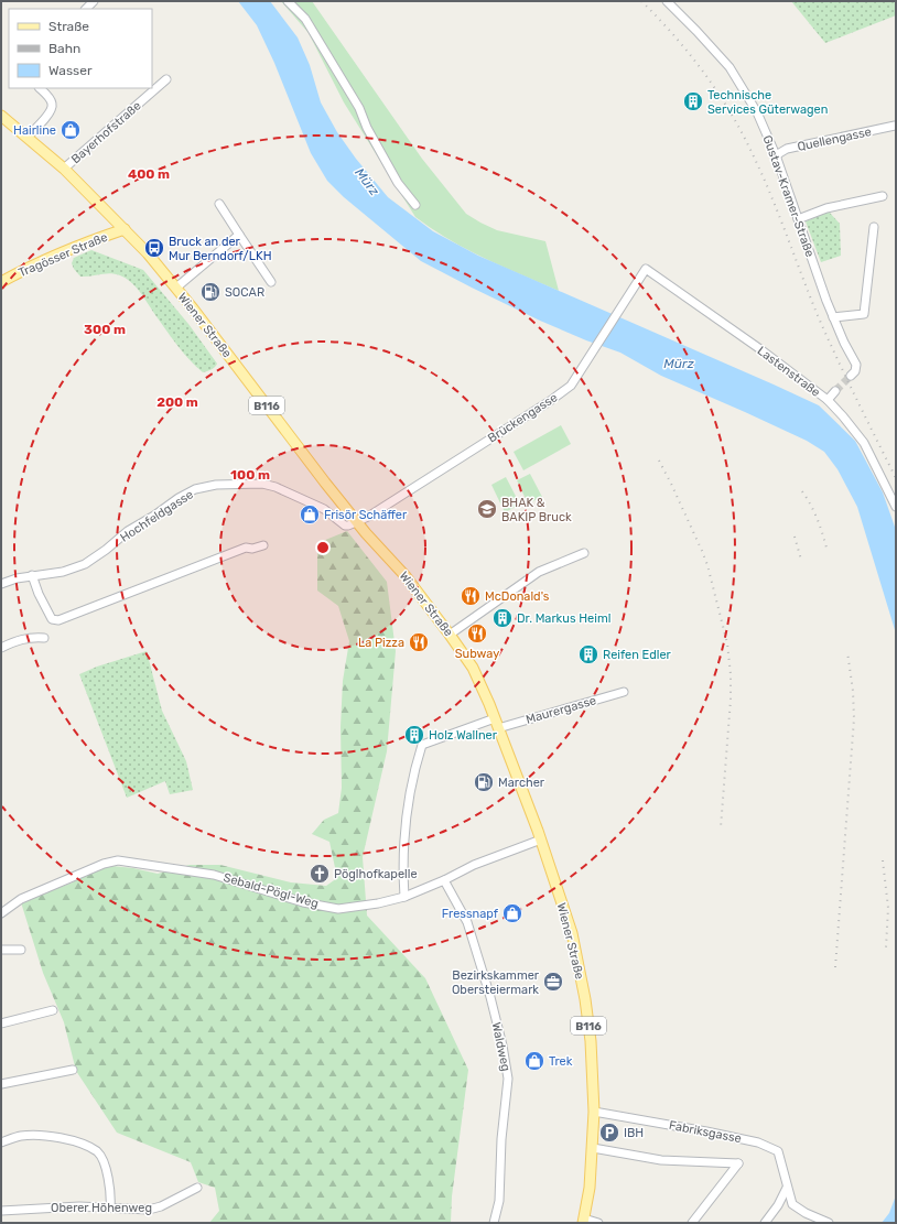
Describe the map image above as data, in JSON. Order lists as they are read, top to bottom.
{
  "streets": {
    "main road": ["Tragösser Straße", "Wiener Straße", "B116"],
    "street": [
      "Bayerhofstraße",
      "Quellengasse",
      "Gustav-Kramer-Straße",
      "Lastenstraße",
      "Brückengasse",
      "Hochfeldgasse",
      "Maurergasse",
      "Sebald-Pögl-Weg",
      "Waldweg",
      "Fabriksgasse",
      "Oberer Höhenweg"
    ]
  },
  "crossings": [
    ["Bayerhofstraße", "Wiener Straße"],
    ["Quellengasse", "Gustav-Kramer-Straße"],
    ["Tragösser Straße", "Wiener Straße"],
    ["Wiener Straße", "Brückengasse"],
    ["Wiener Straße", "Hochfeldgasse"],
    ["Wiener Straße", "Maurergasse"],
    ["Wiener Straße", "Sebald-Pögl-Weg"],
    ["Wiener Straße", "Fabriksgasse"],
    ["Lastenstraße", "Brückengasse"],
    ["Brückengasse", "Hochfeldgasse"],
    ["Maurergasse", "Sebald-Pögl-Weg"],
    ["Sebald-Pögl-Weg", "Waldweg"]
  ],
  "water": ["Mürz"],
  "places": {
    "building": [
      "Technische Services Güterwagen",
      "Dr. Markus Heiml",
      "Reifen Edler",
      "Holz Wallner"
    ],
    "shop": [
      "Hairline",
      "Frisör Schäffer",
      "Fressnapf",
      "Trek"
    ],
    "bus stop": ["Bruck an der Mur Berndorf/LKH"],
    "fuel station": ["SOCAR", "Marcher"],
    "school or university": ["BHAK & BAKIP Bruck"],
    "restaurant": ["McDonald's", "Subway", "La Pizza"],
    "church": ["Pöglhofkapelle"],
    "office": ["Bezirkskammer Obersteiermark"],
    "parking": ["IBH"]
  },
  "legend": ["Straße", "Bahn", "Wasser"],
  "rings": [
    "400 m",
    "300 m",
    "200 m",
    "100 m"
  ]
}
